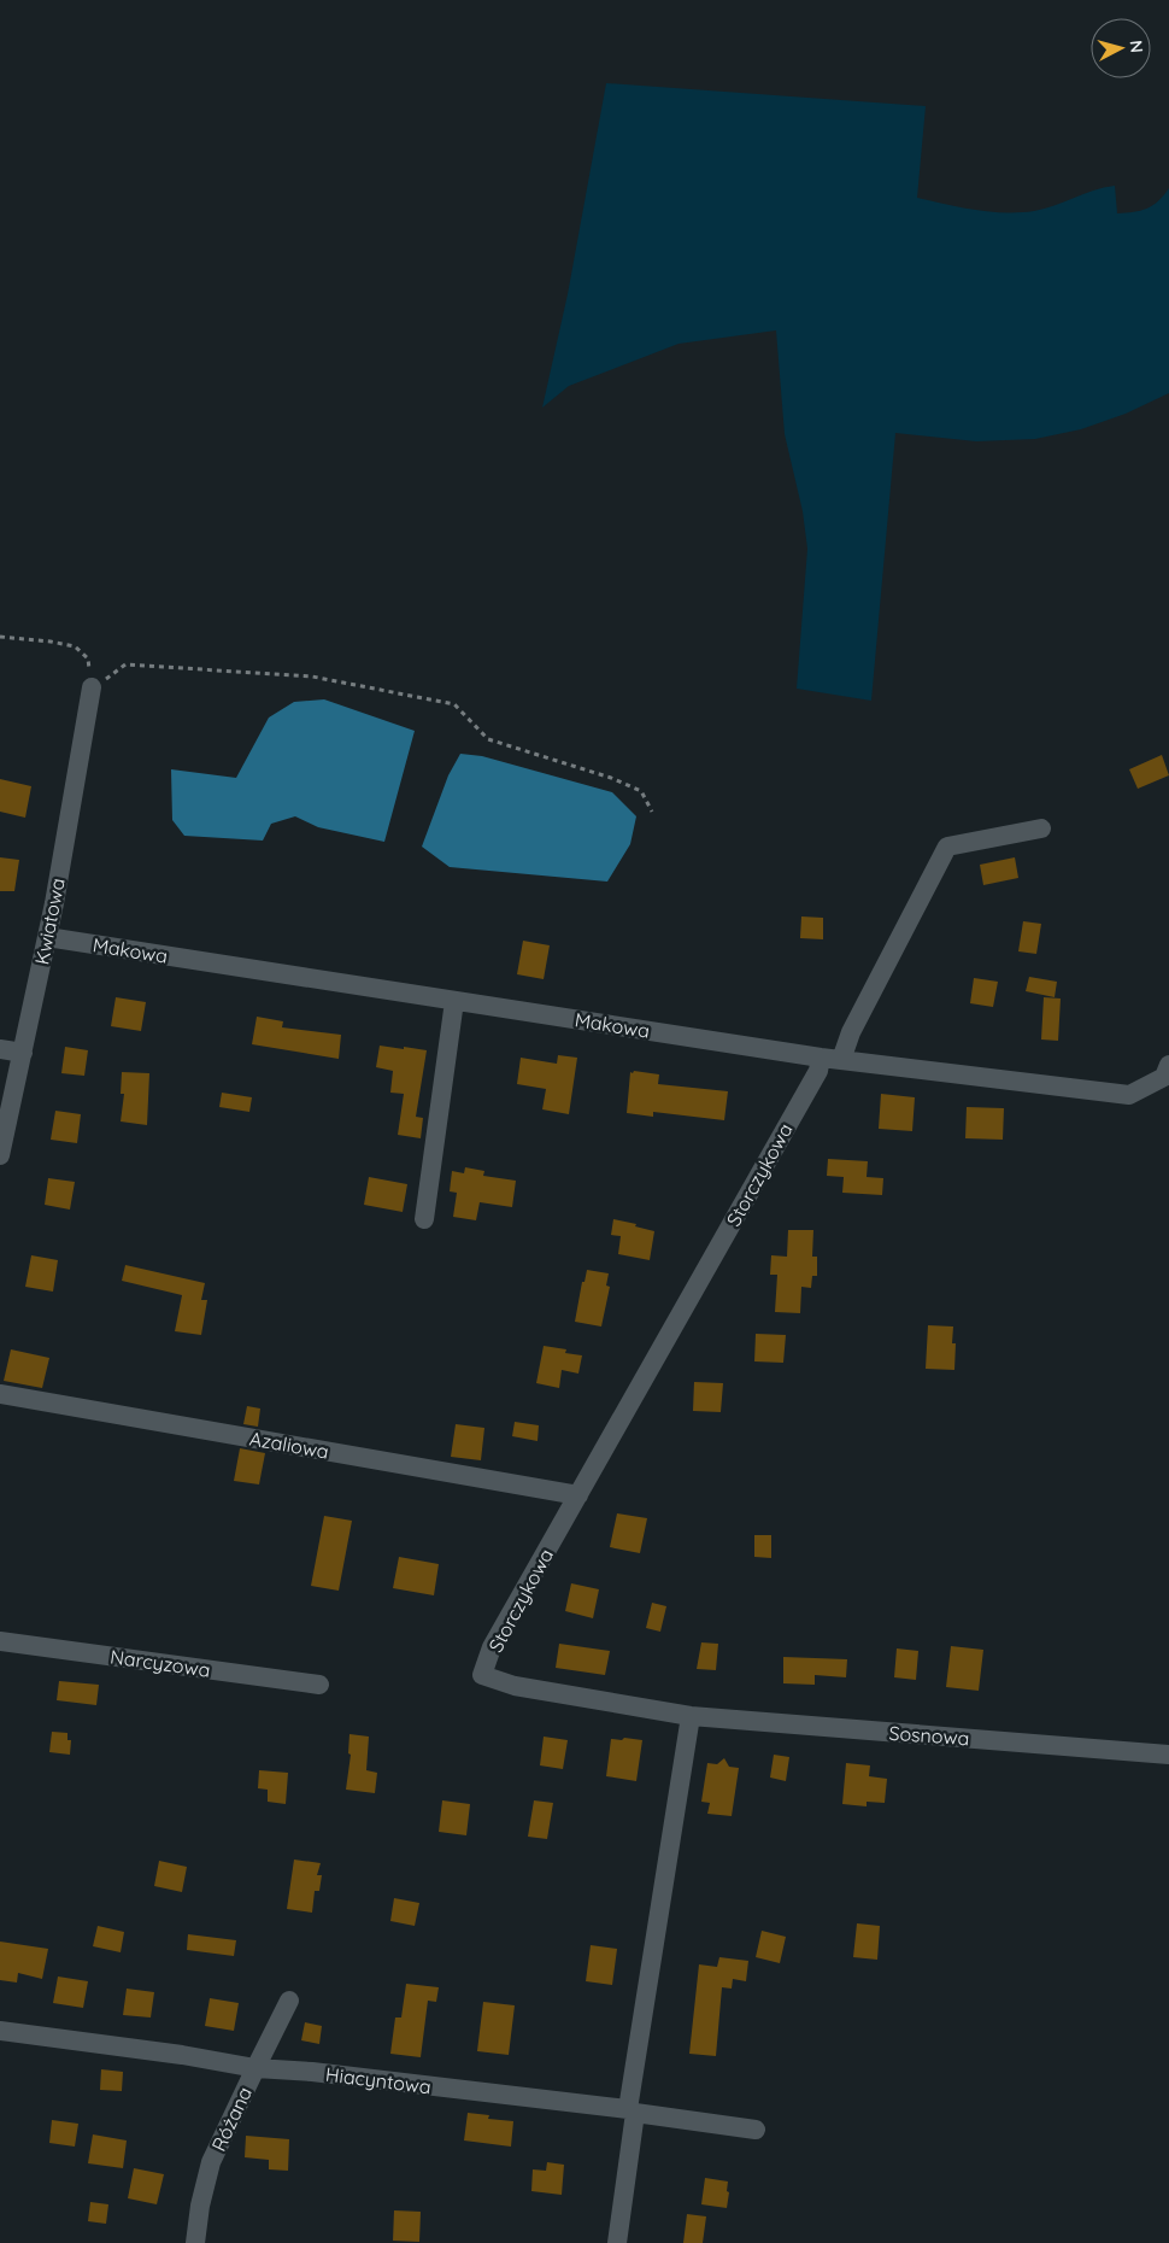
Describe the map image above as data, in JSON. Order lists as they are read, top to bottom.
{
  "streets": {
    "street": [
      "Kwiatowa",
      "Makowa",
      "Storczykowa",
      "Azaliowa",
      "Narcyzowa",
      "Sosnowa",
      "Hiacyntowa",
      "Różana"
    ]
  },
  "crossings": [
    ["Kwiatowa", "Makowa"],
    ["Makowa", "Storczykowa"],
    ["Storczykowa", "Azaliowa"],
    ["Storczykowa", "Sosnowa"],
    ["Hiacyntowa", "Różana"]
  ],
  "north": "right"
}
